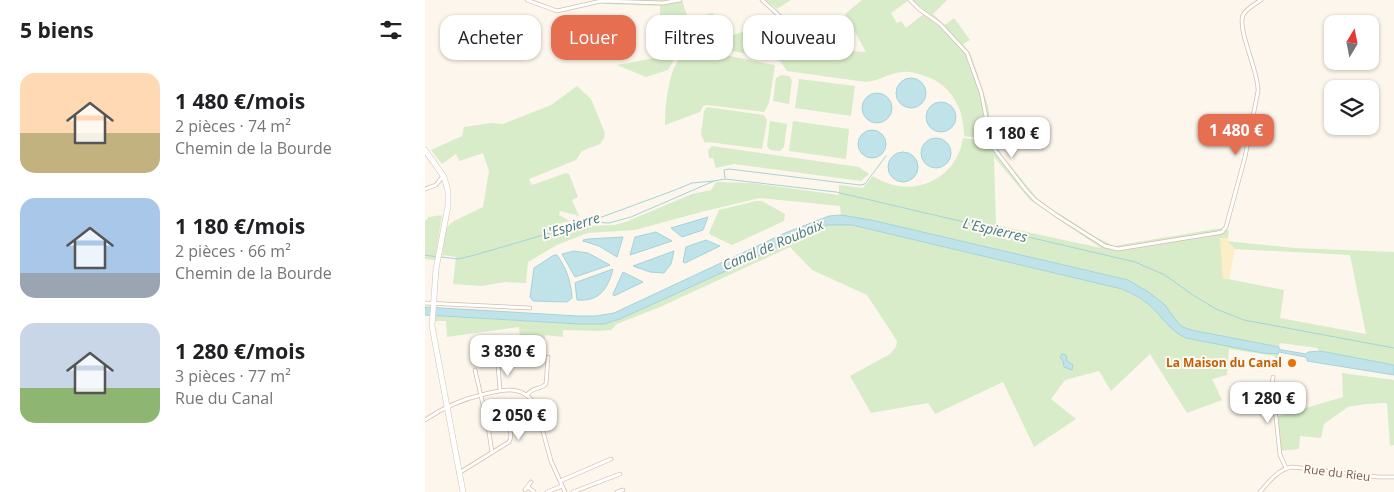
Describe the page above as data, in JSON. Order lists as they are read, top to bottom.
{
  "streets": {
    "street": ["Rue du Rieu"]
  },
  "water": ["L'Espierre", "L'Espierres", "Canal de Roubaix"],
  "places": ["La Maison du Canal"],
  "north": "top",
  "page": {
    "heading": "5 biens",
    "chip": [
      "Acheter",
      "Louer",
      "Filtres",
      "Nouveau"
    ],
    "list": [
      {
        "name": "1 480 €/mois",
        "note": "2 pièces · 74 m² · Chemin de la Bourde"
      },
      {
        "name": "1 180 €/mois",
        "note": "2 pièces · 66 m² · Chemin de la Bourde"
      },
      {
        "name": "1 280 €/mois",
        "note": "3 pièces · 77 m² · Rue du Canal"
      }
    ],
    "price": [
      "1 480 €",
      "1 180 €",
      "3 830 €",
      "1 280 €",
      "2 050 €"
    ]
  }
}
